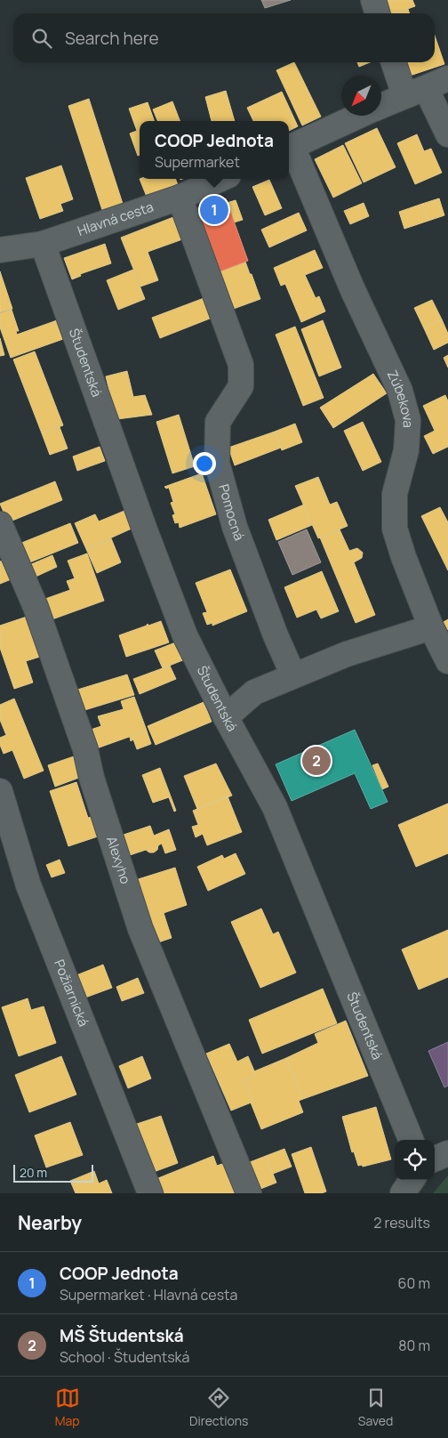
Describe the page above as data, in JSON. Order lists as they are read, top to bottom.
{
  "streets": {
    "street": [
      "Hlavná cesta",
      "Študentská",
      "Zúbekova",
      "Pomocná",
      "Alexyho",
      "Požiarnická"
    ]
  },
  "crossings": [
    ["Hlavná cesta", "Študentská"],
    ["Hlavná cesta", "Pomocná"]
  ],
  "scale_bar": "20 m",
  "north": "bottom left",
  "page": {
    "search": "Search here",
    "popup": ["COOP Jednota", "Supermarket"],
    "pins": ["1", "2"],
    "scale": "20 m",
    "heading": ["Nearby", "2 results"],
    "list": [
      {
        "mark": "1",
        "name": "COOP Jednota",
        "note": "Supermarket · Hlavná cesta",
        "value": "60 m"
      },
      {
        "mark": "2",
        "name": "MŠ Študentská",
        "note": "School · Študentská",
        "value": "80 m"
      }
    ],
    "nav": ["Map", "Directions", "Saved"]
  }
}
